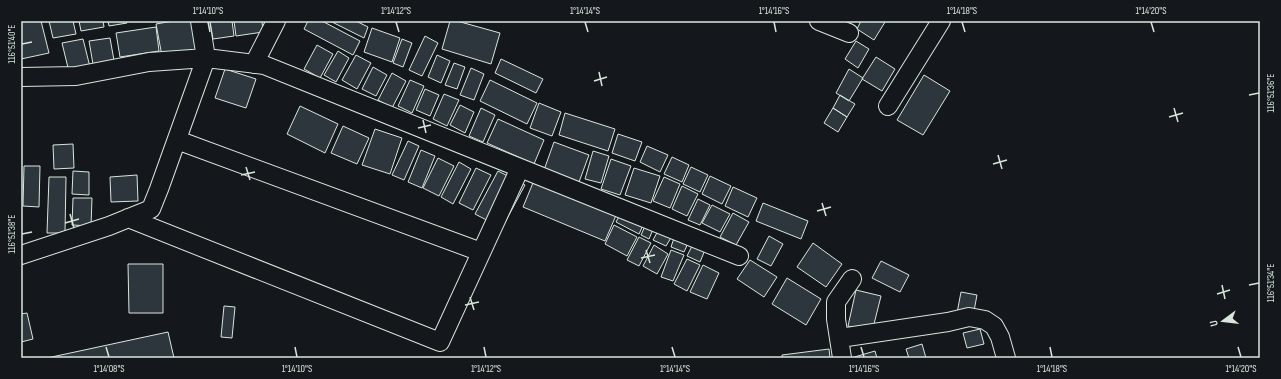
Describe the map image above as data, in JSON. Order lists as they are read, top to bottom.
{
  "north": "left",
  "coordinates": [
    "1°14'10\"S",
    "1°14'12\"S",
    "1°14'14\"S",
    "1°14'16\"S",
    "1°14'18\"S",
    "1°14'20\"S",
    "116°51'40\"E",
    "116°51'36\"E",
    "116°51'38\"E",
    "116°51'34\"E",
    "1°14'08\"S"
  ]
}
